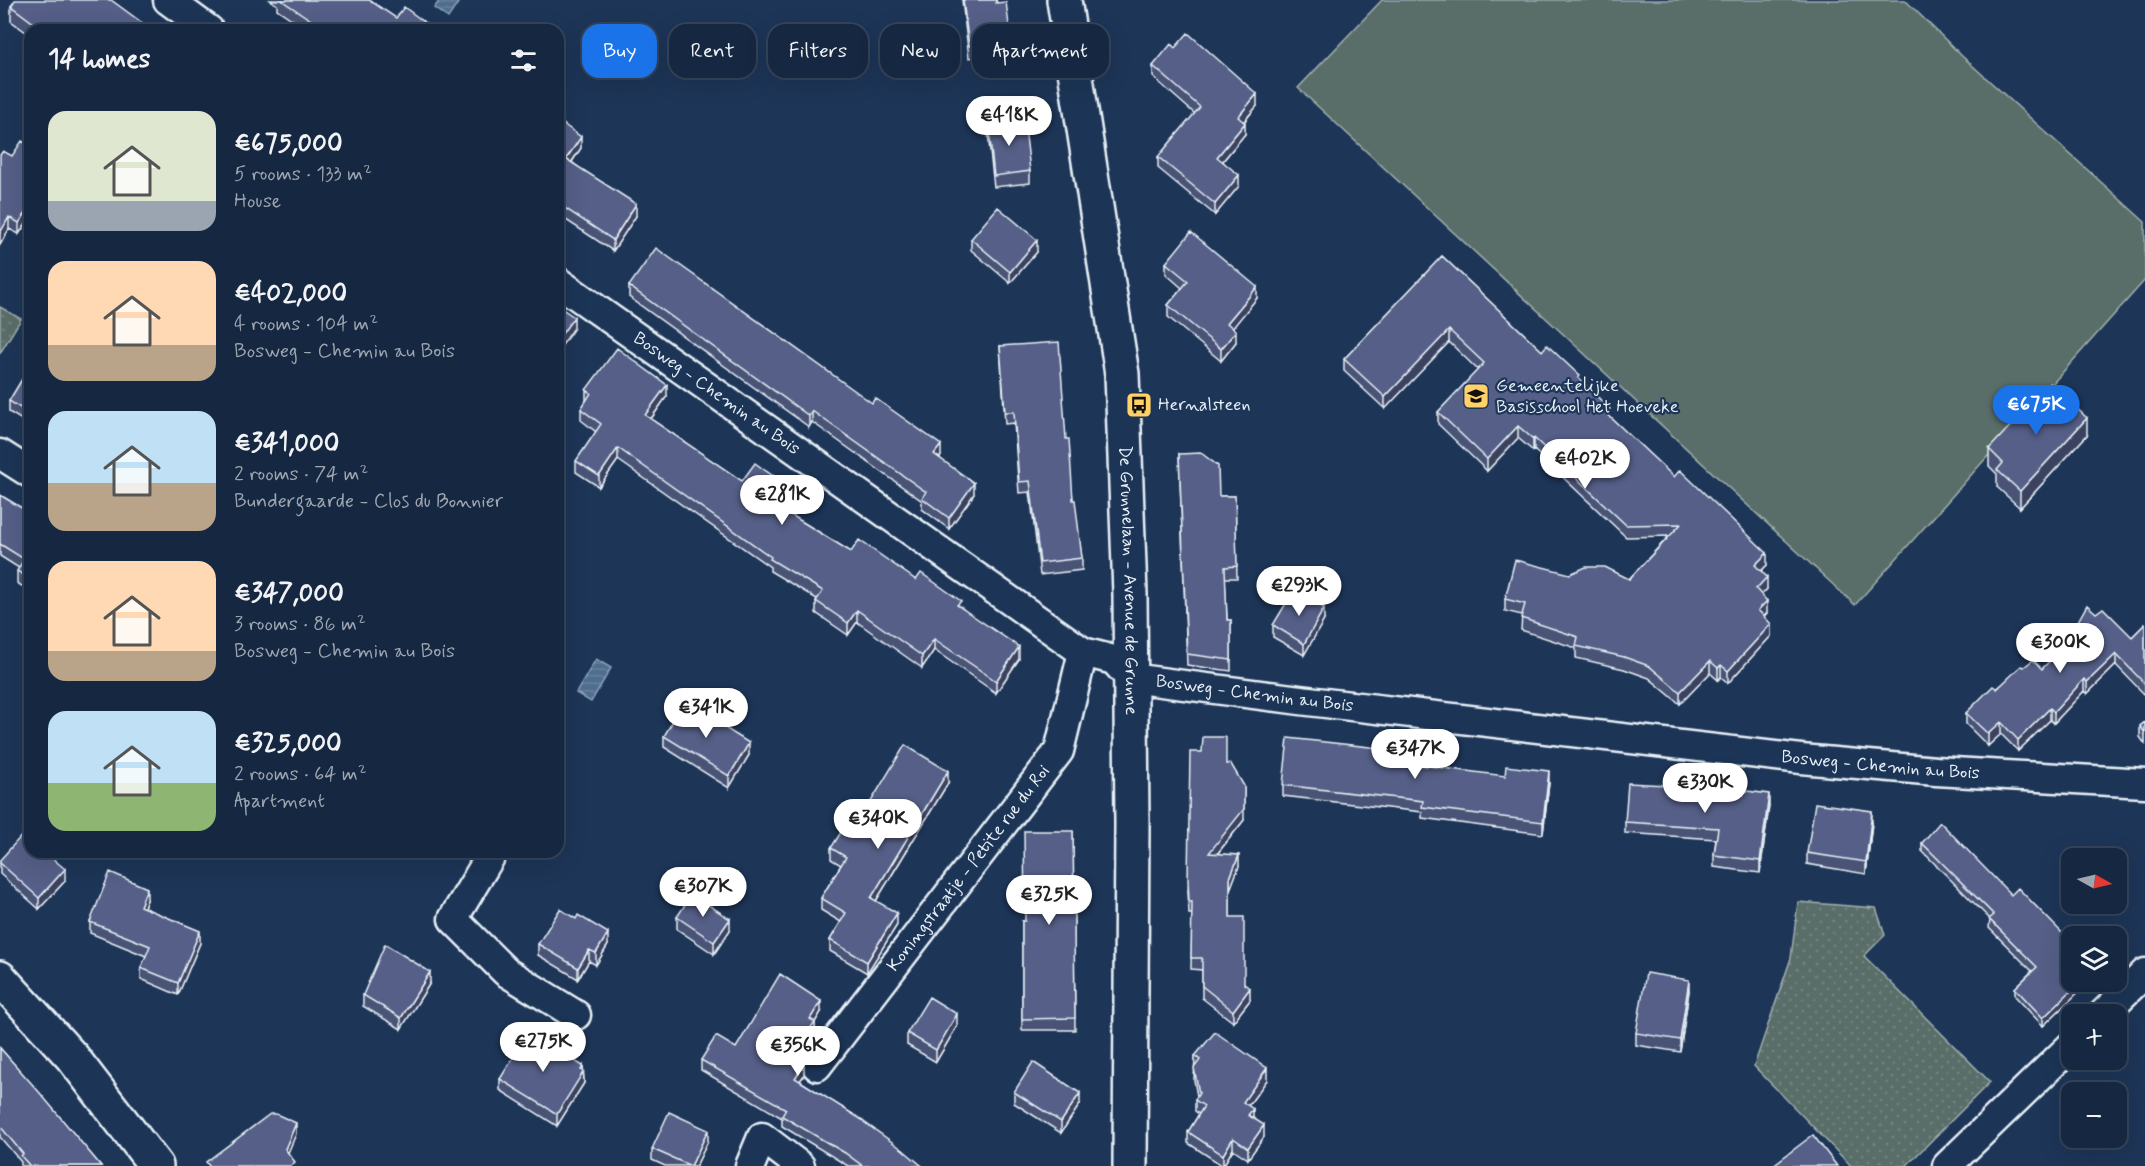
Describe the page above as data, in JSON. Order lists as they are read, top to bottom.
{
  "streets": {
    "street": ["Bosweg - Chemin au Bois", "De Grunnelaan - Avenue de Grunne", "Koningstraatje - Petite rue du Roi"]
  },
  "crossings": [
    ["Bosweg - Chemin au Bois", "De Grunnelaan - Avenue de Grunne"],
    ["Bosweg - Chemin au Bois", "Koningstraatje - Petite rue du Roi"]
  ],
  "places": {
    "school or university": ["Gemeentelijke Basisschool Het Hoeveke"],
    "bus stop": ["Hernalsteen"]
  },
  "north": "right",
  "page": {
    "chip": [
      "Buy",
      "Rent",
      "Filters",
      "New",
      "Apartment"
    ],
    "heading": "14 homes",
    "price": [
      "€418K",
      "€675K",
      "€402K",
      "€281K",
      "€293K",
      "€300K",
      "€341K",
      "€347K",
      "€330K",
      "€340K",
      "€307K",
      "€325K",
      "€275K",
      "€356K"
    ],
    "list": [
      {
        "name": "€675,000",
        "note": "5 rooms · 133 m² · House"
      },
      {
        "name": "€402,000",
        "note": "4 rooms · 104 m² · Bosweg - Chemin au Bois"
      },
      {
        "name": "€341,000",
        "note": "2 rooms · 74 m² · Bundergaarde - Clos du Bonnier"
      },
      {
        "name": "€347,000",
        "note": "3 rooms · 86 m² · Bosweg - Chemin au Bois"
      },
      {
        "name": "€325,000",
        "note": "2 rooms · 64 m² · Apartment"
      }
    ],
    "map_buttons": ["+", "−"]
  }
}
